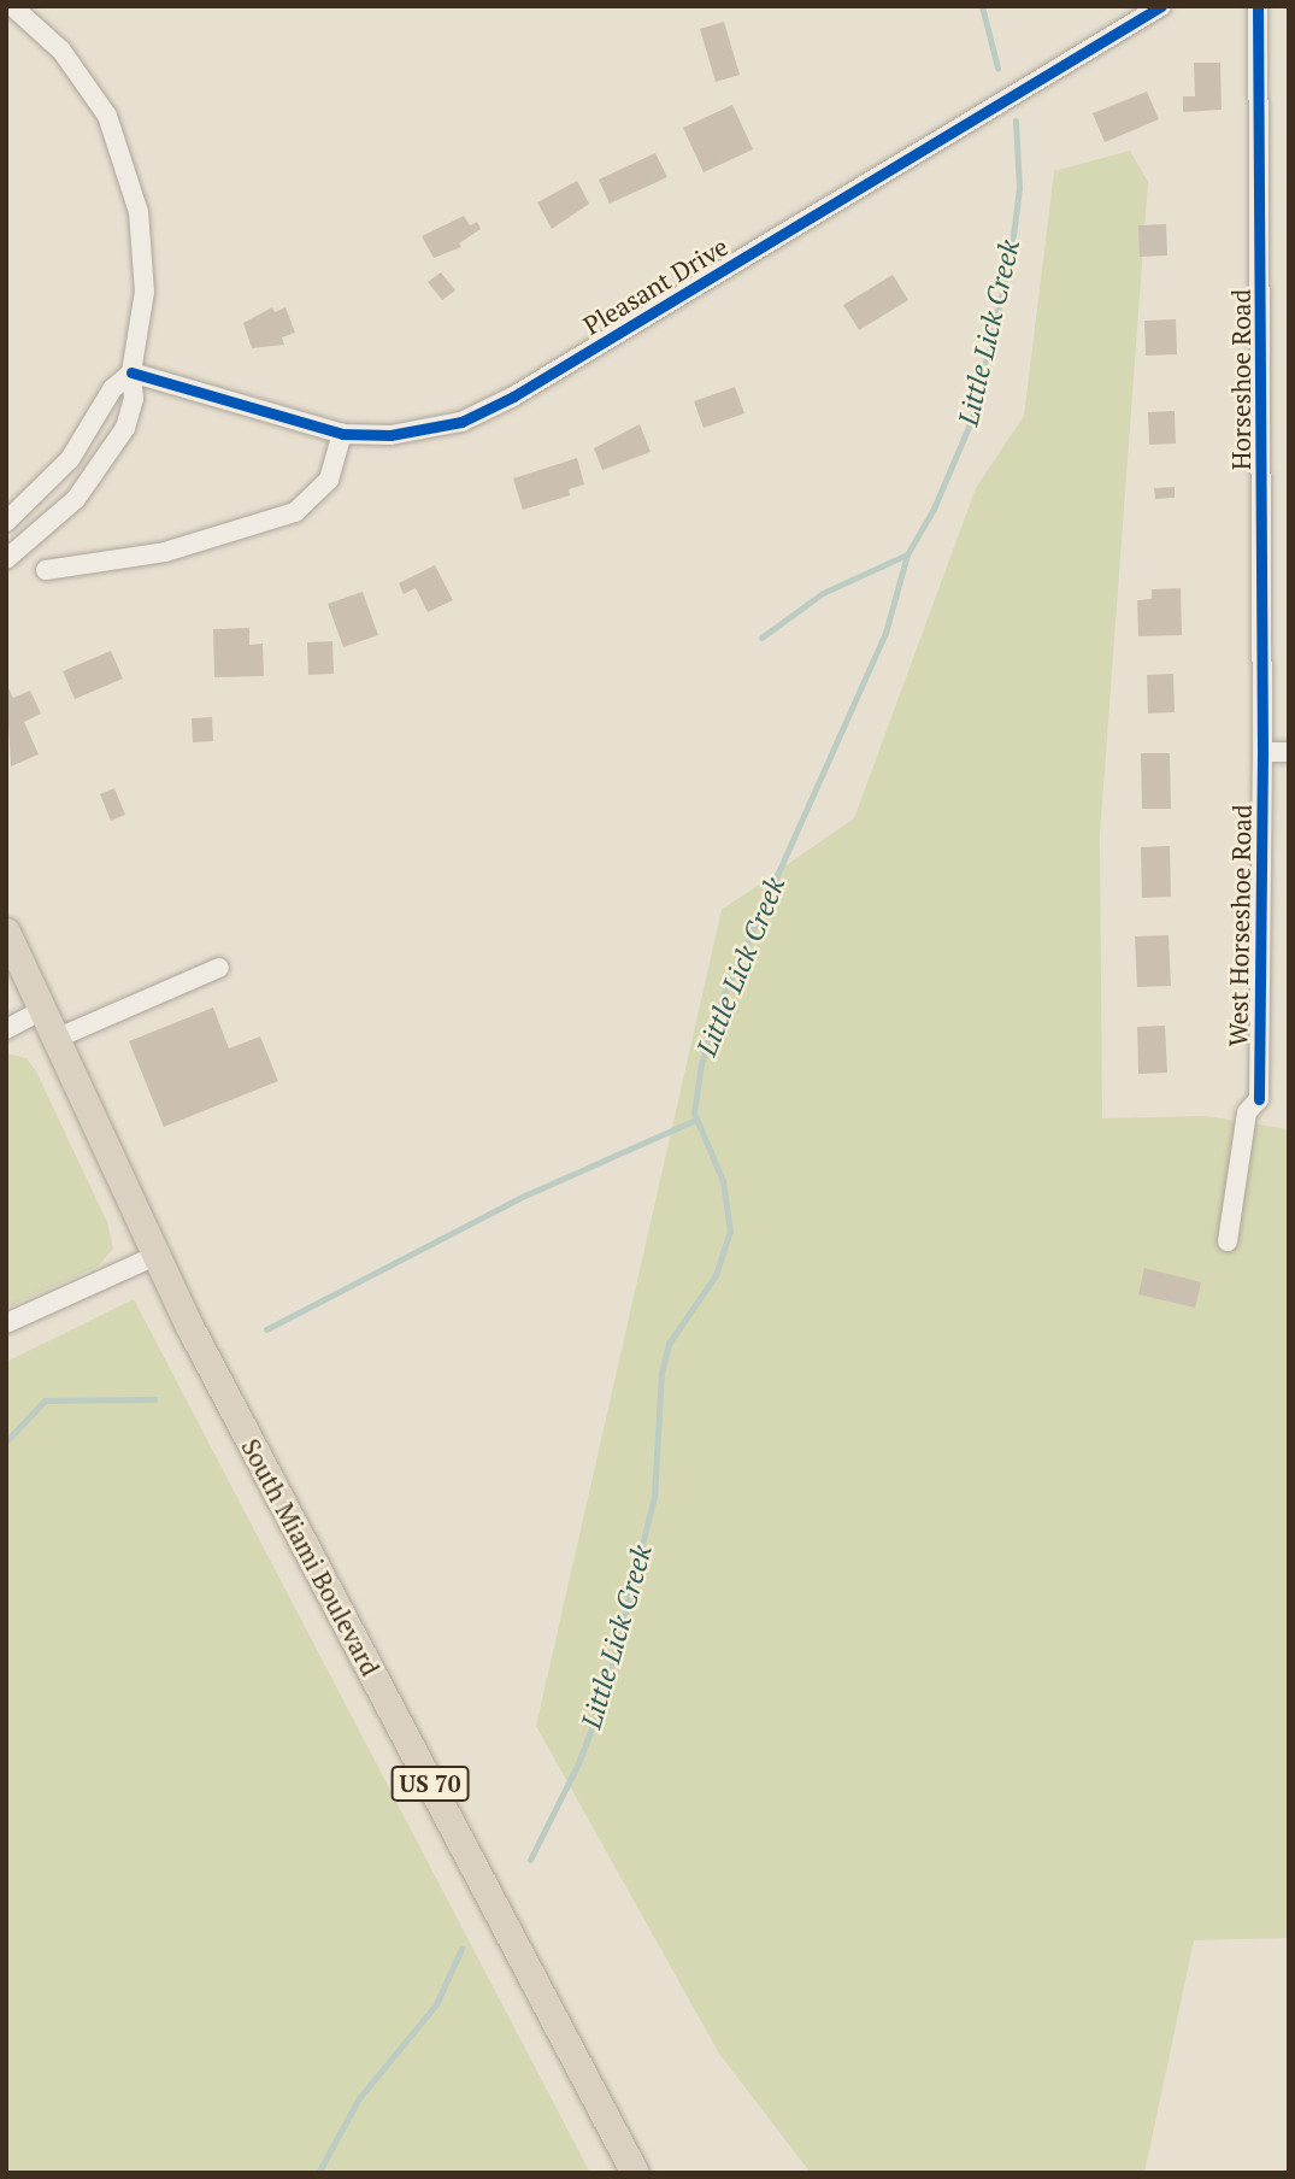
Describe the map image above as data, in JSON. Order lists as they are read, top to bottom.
{
  "streets": {
    "highway": ["South Miami Boulevard", "US 70"],
    "street": ["Pleasant Drive", "Horseshoe Road", "West Horseshoe Road"]
  },
  "crossings": [
    ["Horseshoe Road", "West Horseshoe Road"]
  ],
  "water": ["Little Lick Creek"]
}
